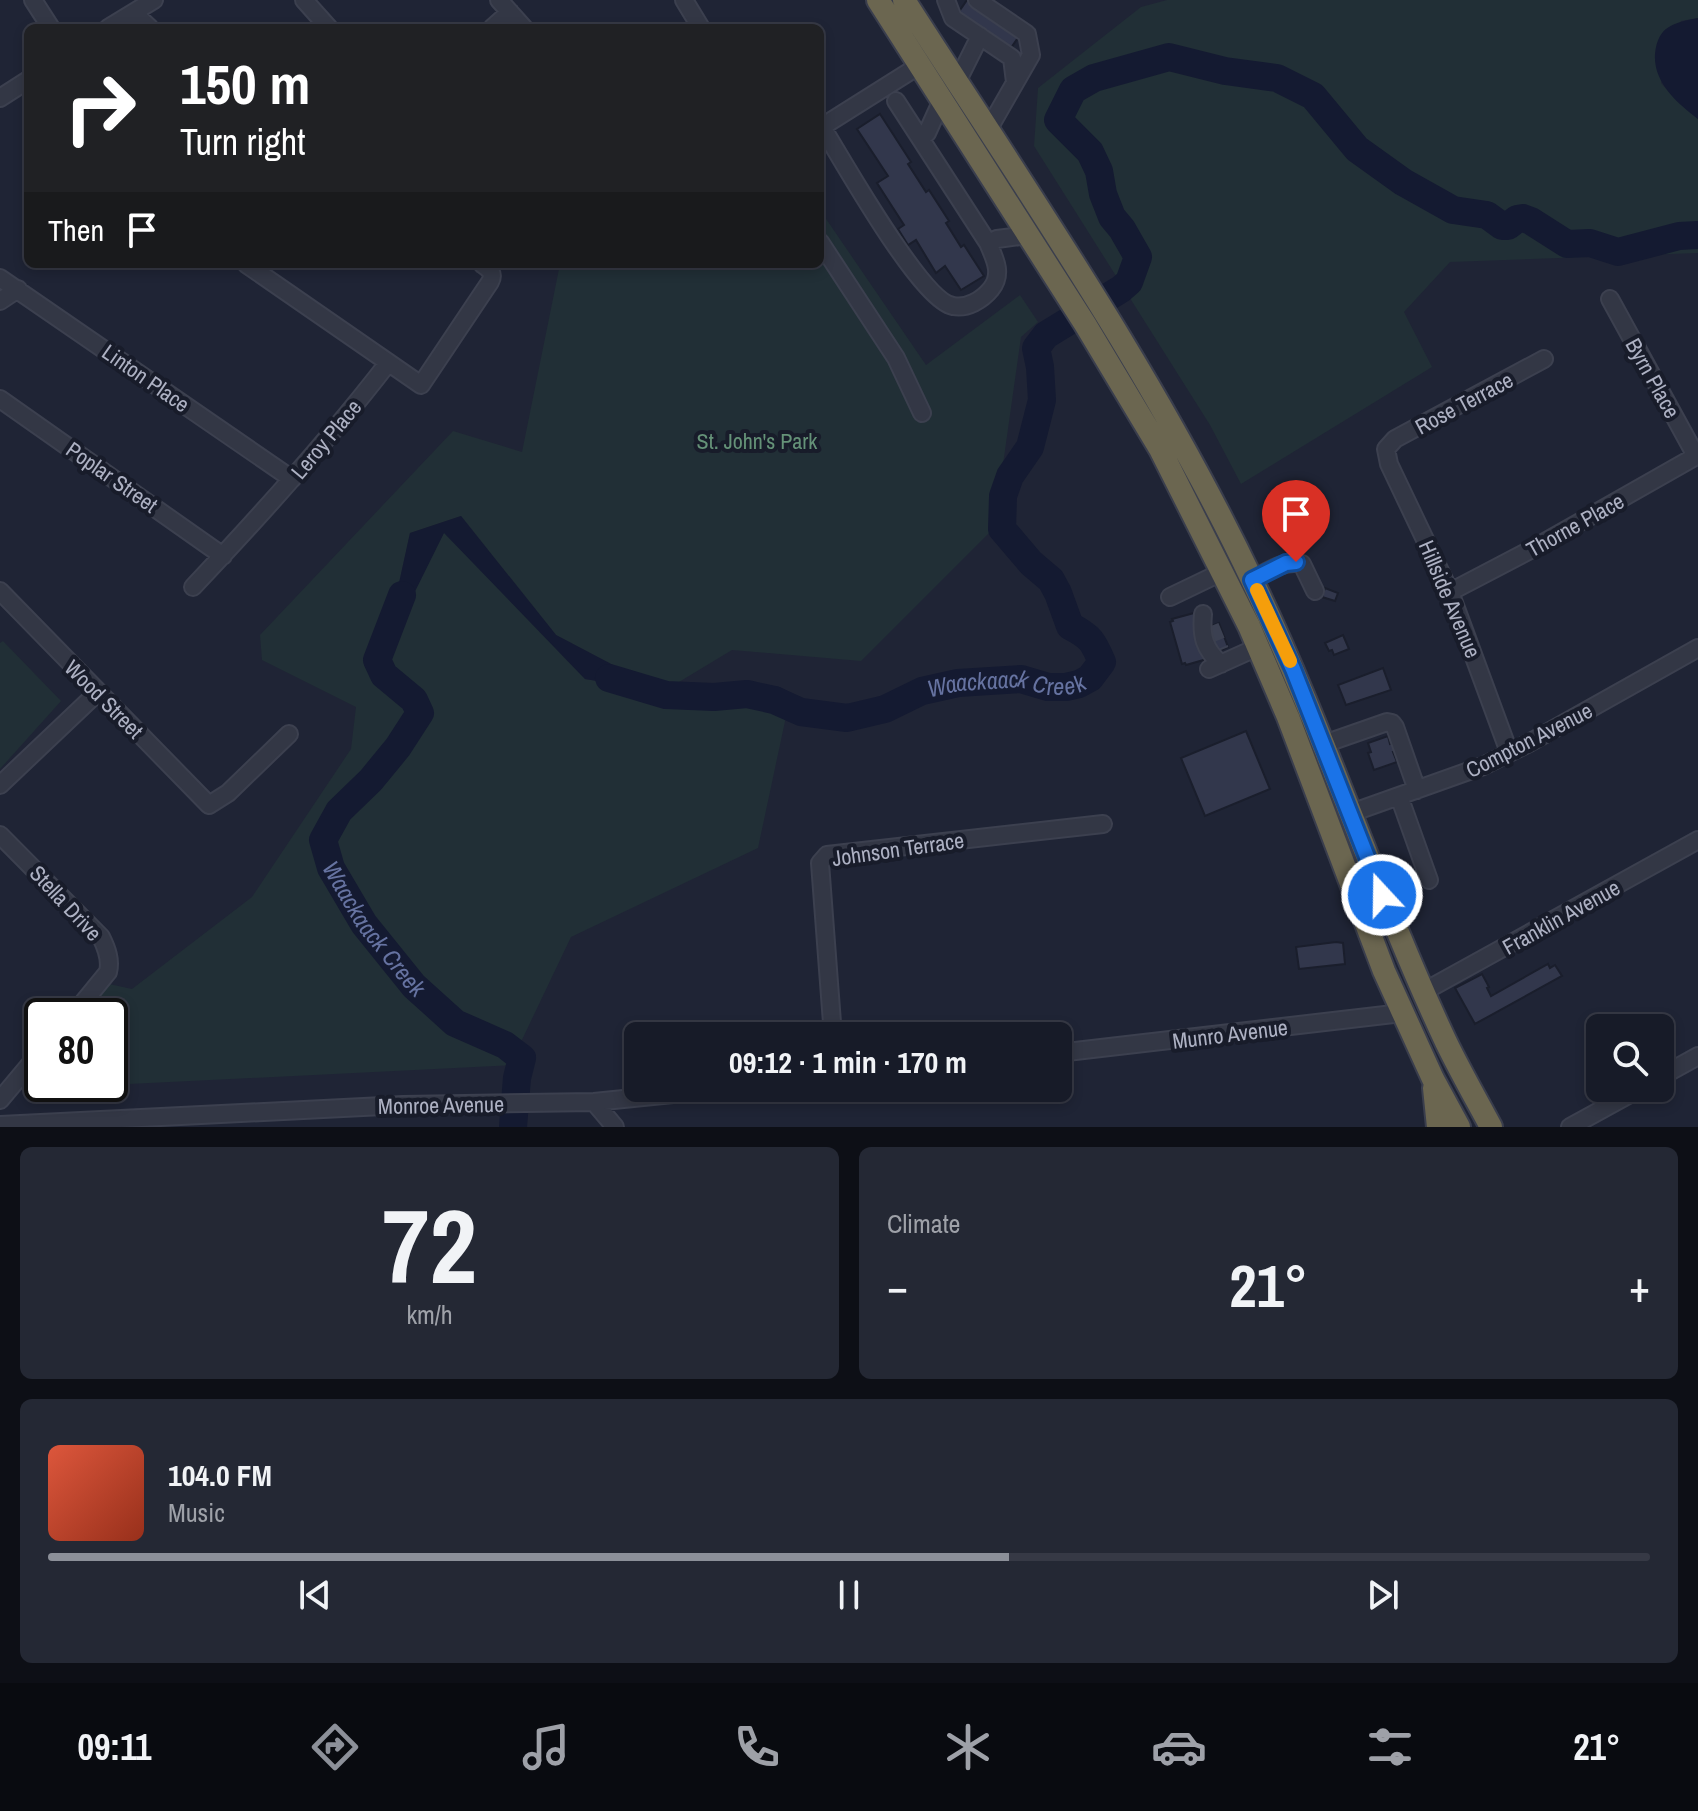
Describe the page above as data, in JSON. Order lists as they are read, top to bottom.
{
  "streets": {
    "street": [
      "Linton Place",
      "Byrn Place",
      "Rose Terrace",
      "Leroy Place",
      "Poplar Street",
      "Thorne Place",
      "Hillside Avenue",
      "Wood Street",
      "Compton Avenue",
      "Johnson Terrace",
      "Stella Drive",
      "Franklin Avenue",
      "Munro Avenue",
      "Monroe Avenue"
    ]
  },
  "crossings": [
    ["Linton Place", "Leroy Place"],
    ["Byrn Place", "Thorne Place"],
    ["Rose Terrace", "Hillside Avenue"],
    ["Leroy Place", "Poplar Street"],
    ["Thorne Place", "Hillside Avenue"],
    ["Hillside Avenue", "Compton Avenue"]
  ],
  "water": ["Waackaack Creek"],
  "parks": ["St. John's Park"],
  "page": {
    "turn": ["150 m", "Turn right"],
    "then": "Then",
    "limit": "80",
    "trip": "09:12 · 1 min · 170 m",
    "tile": [
      ["72", "km/h"],
      "Climate"
    ],
    "heat": ["−", "21°", "+"],
    "song": ["104.0 FM", "Music"],
    "tabs": ["09:11", "21°"]
  }
}
